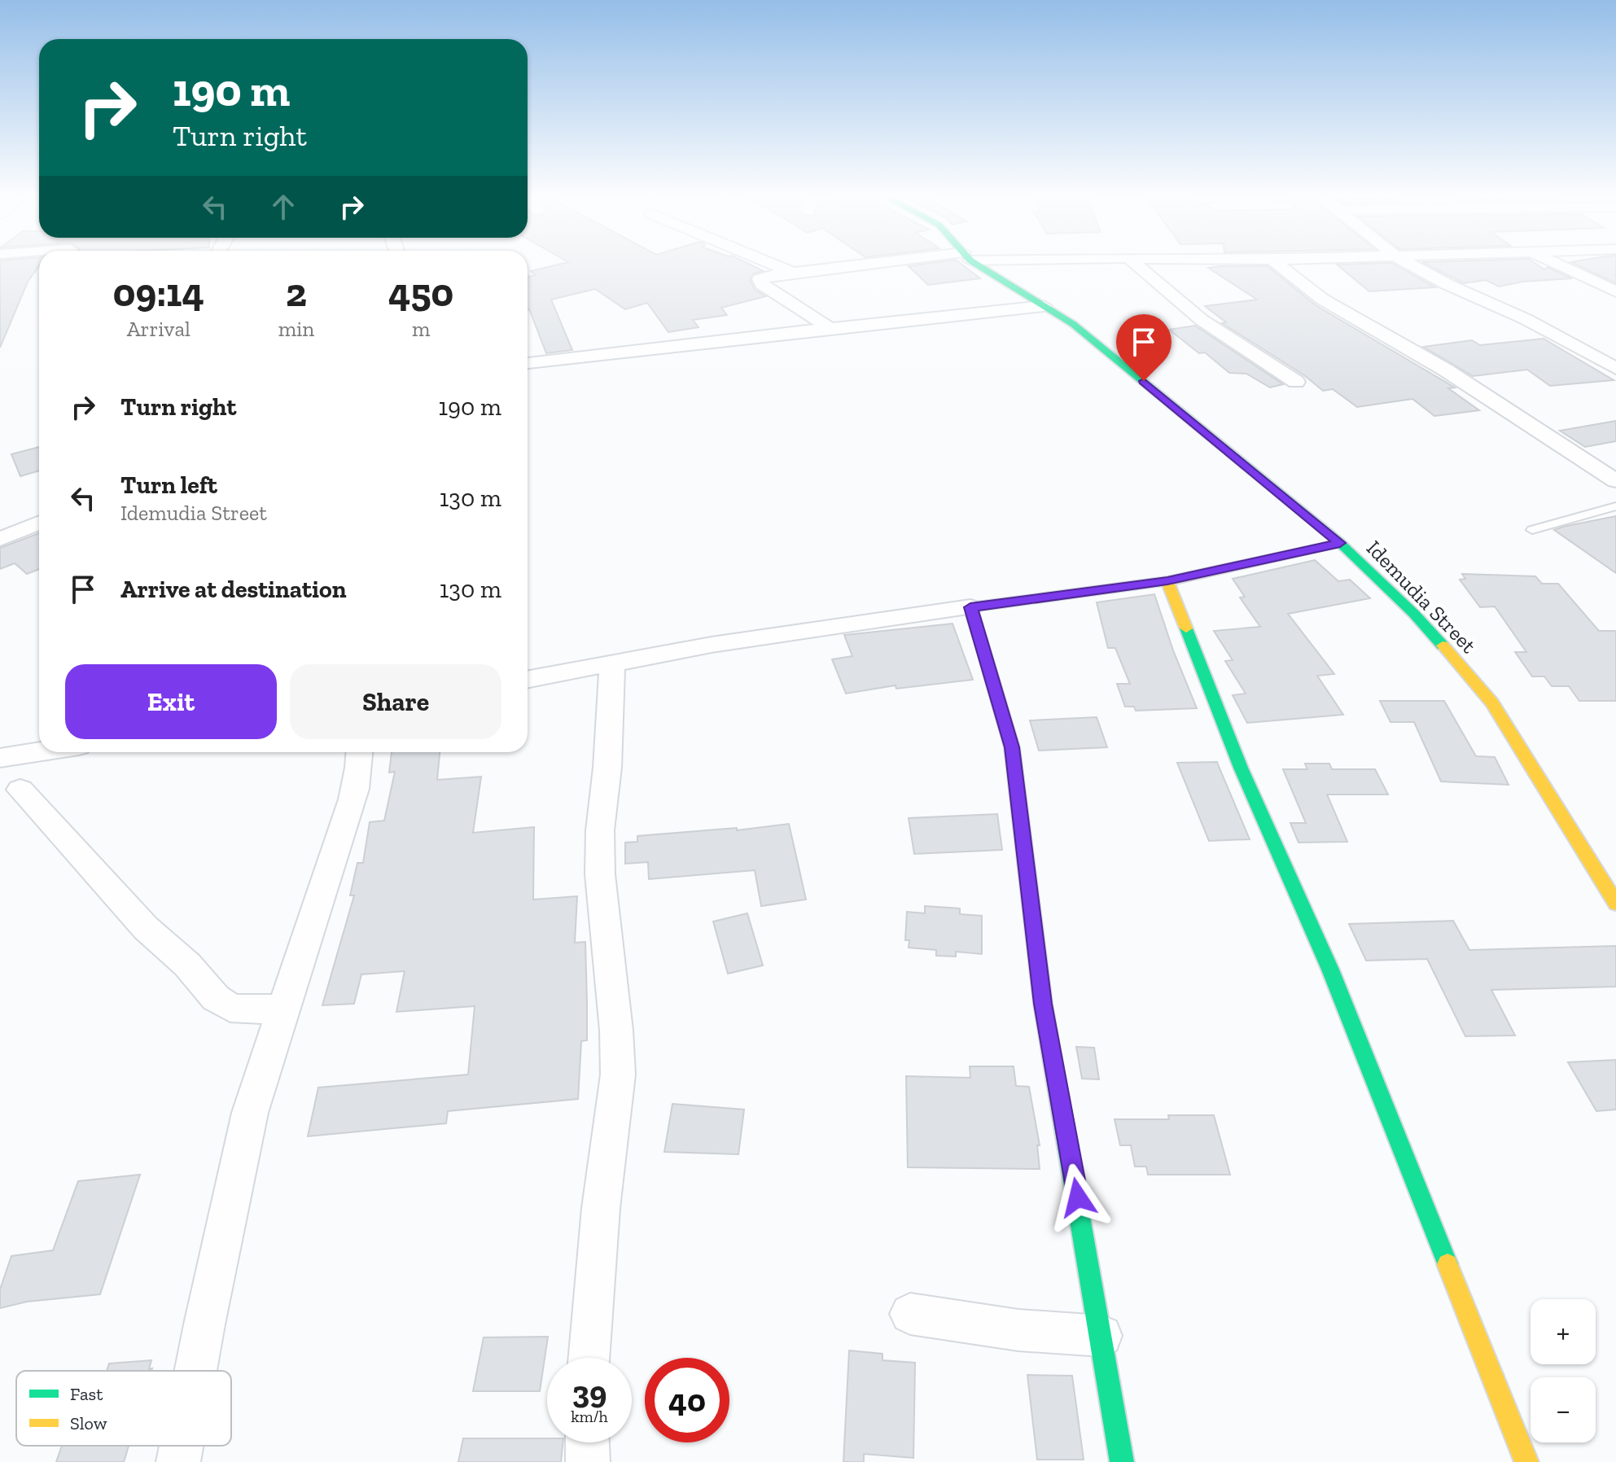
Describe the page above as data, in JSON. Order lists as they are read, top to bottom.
{
  "streets": {
    "street": ["Idemudia Street"]
  },
  "legend": ["Fast", "Slow"],
  "page": {
    "turn": ["190 m", "Turn right"],
    "eta": [
      "09:14",
      "Arrival",
      "2",
      "min",
      "450",
      "m"
    ],
    "list": [
      {
        "name": "Turn right",
        "value": "190 m"
      },
      {
        "name": "Turn left",
        "note": "Idemudia Street",
        "value": "130 m"
      },
      {
        "name": "Arrive at destination",
        "value": "130 m"
      }
    ],
    "buttons": ["Exit", "Share"],
    "map_buttons": ["+", "−"],
    "speed": "39 km/h",
    "limit": "40"
  }
}
